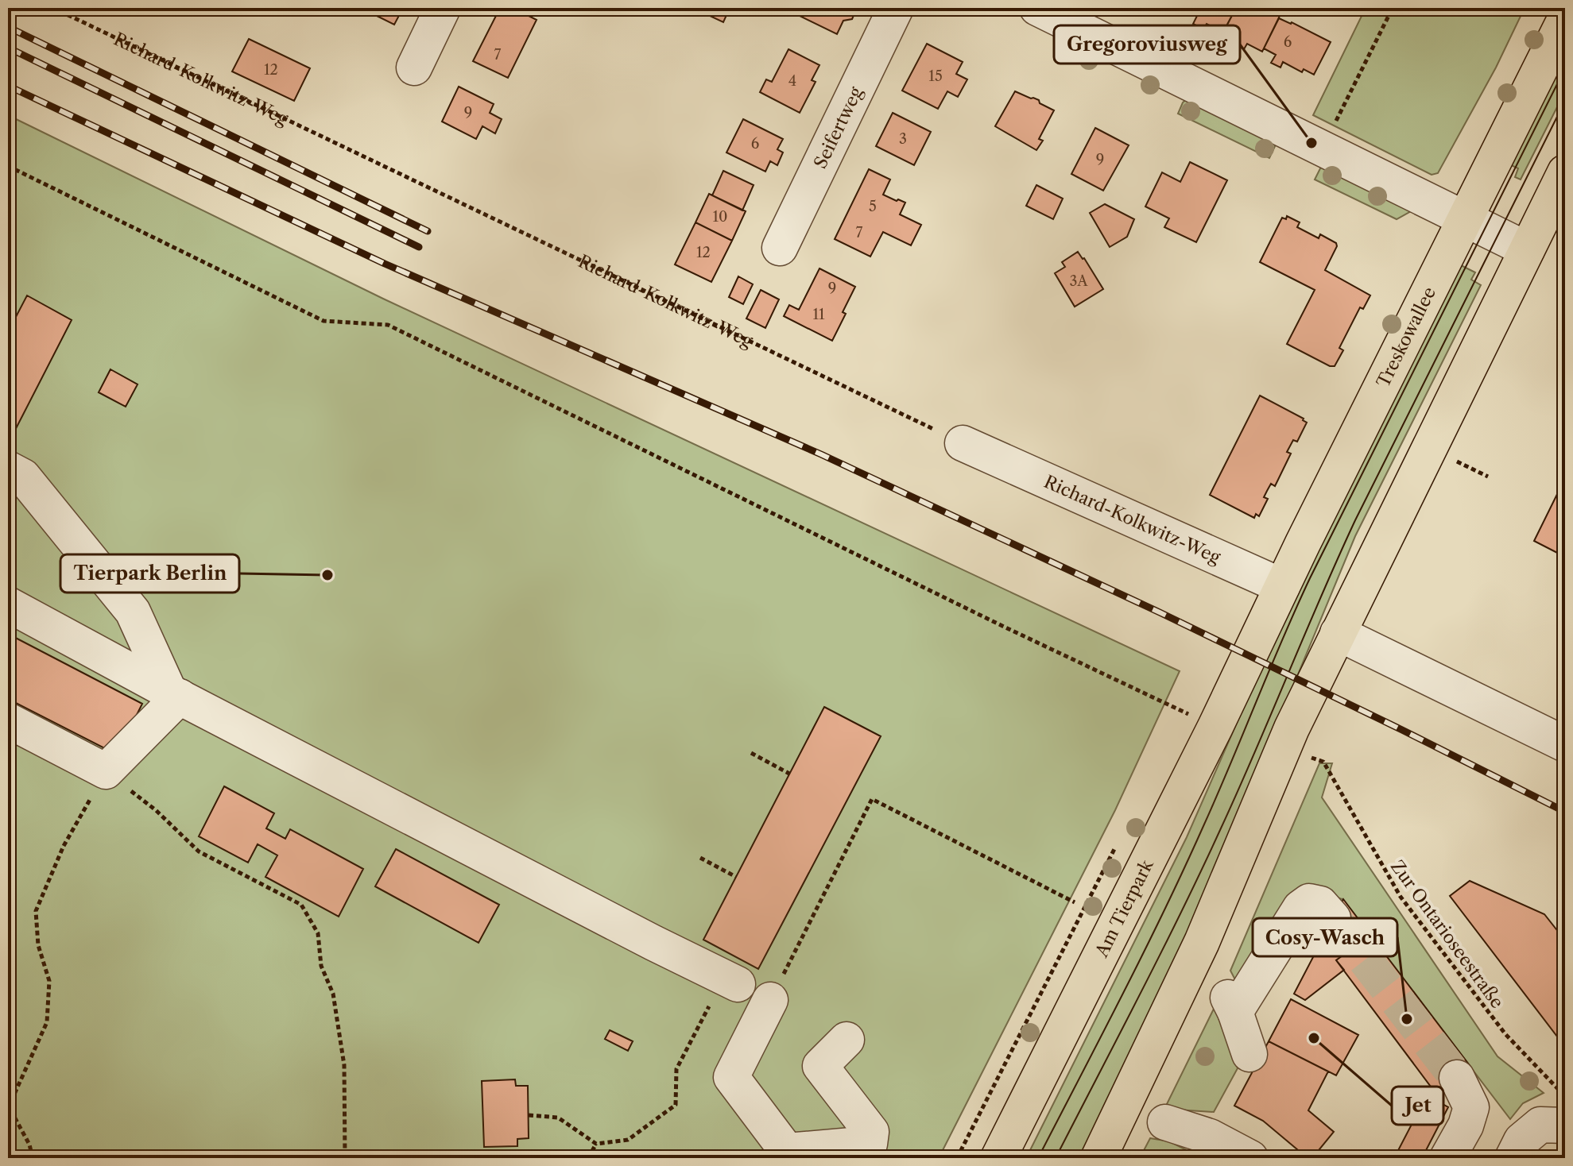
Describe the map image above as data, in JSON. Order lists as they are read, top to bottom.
{
  "streets": {
    "main road": ["Treskowallee", "Am Tierpark"],
    "street": ["Richard-Kolkwitz-Weg", "Seifertweg"],
    "path": ["Zur Ontarioseestraße"]
  },
  "crossings": [
    ["Richard-Kolkwitz-Weg", "Treskowallee"],
    ["Treskowallee", "Am Tierpark"]
  ],
  "places": [
    "Gregoroviusweg",
    "Tierpark Berlin",
    "Cosy-Wasch",
    "Jet"
  ],
  "house_numbers": [
    "6",
    "7",
    "12",
    "15",
    "4",
    "9",
    "3",
    "6",
    "9",
    "5",
    "10",
    "7",
    "12",
    "3A",
    "9",
    "11"
  ]
}
